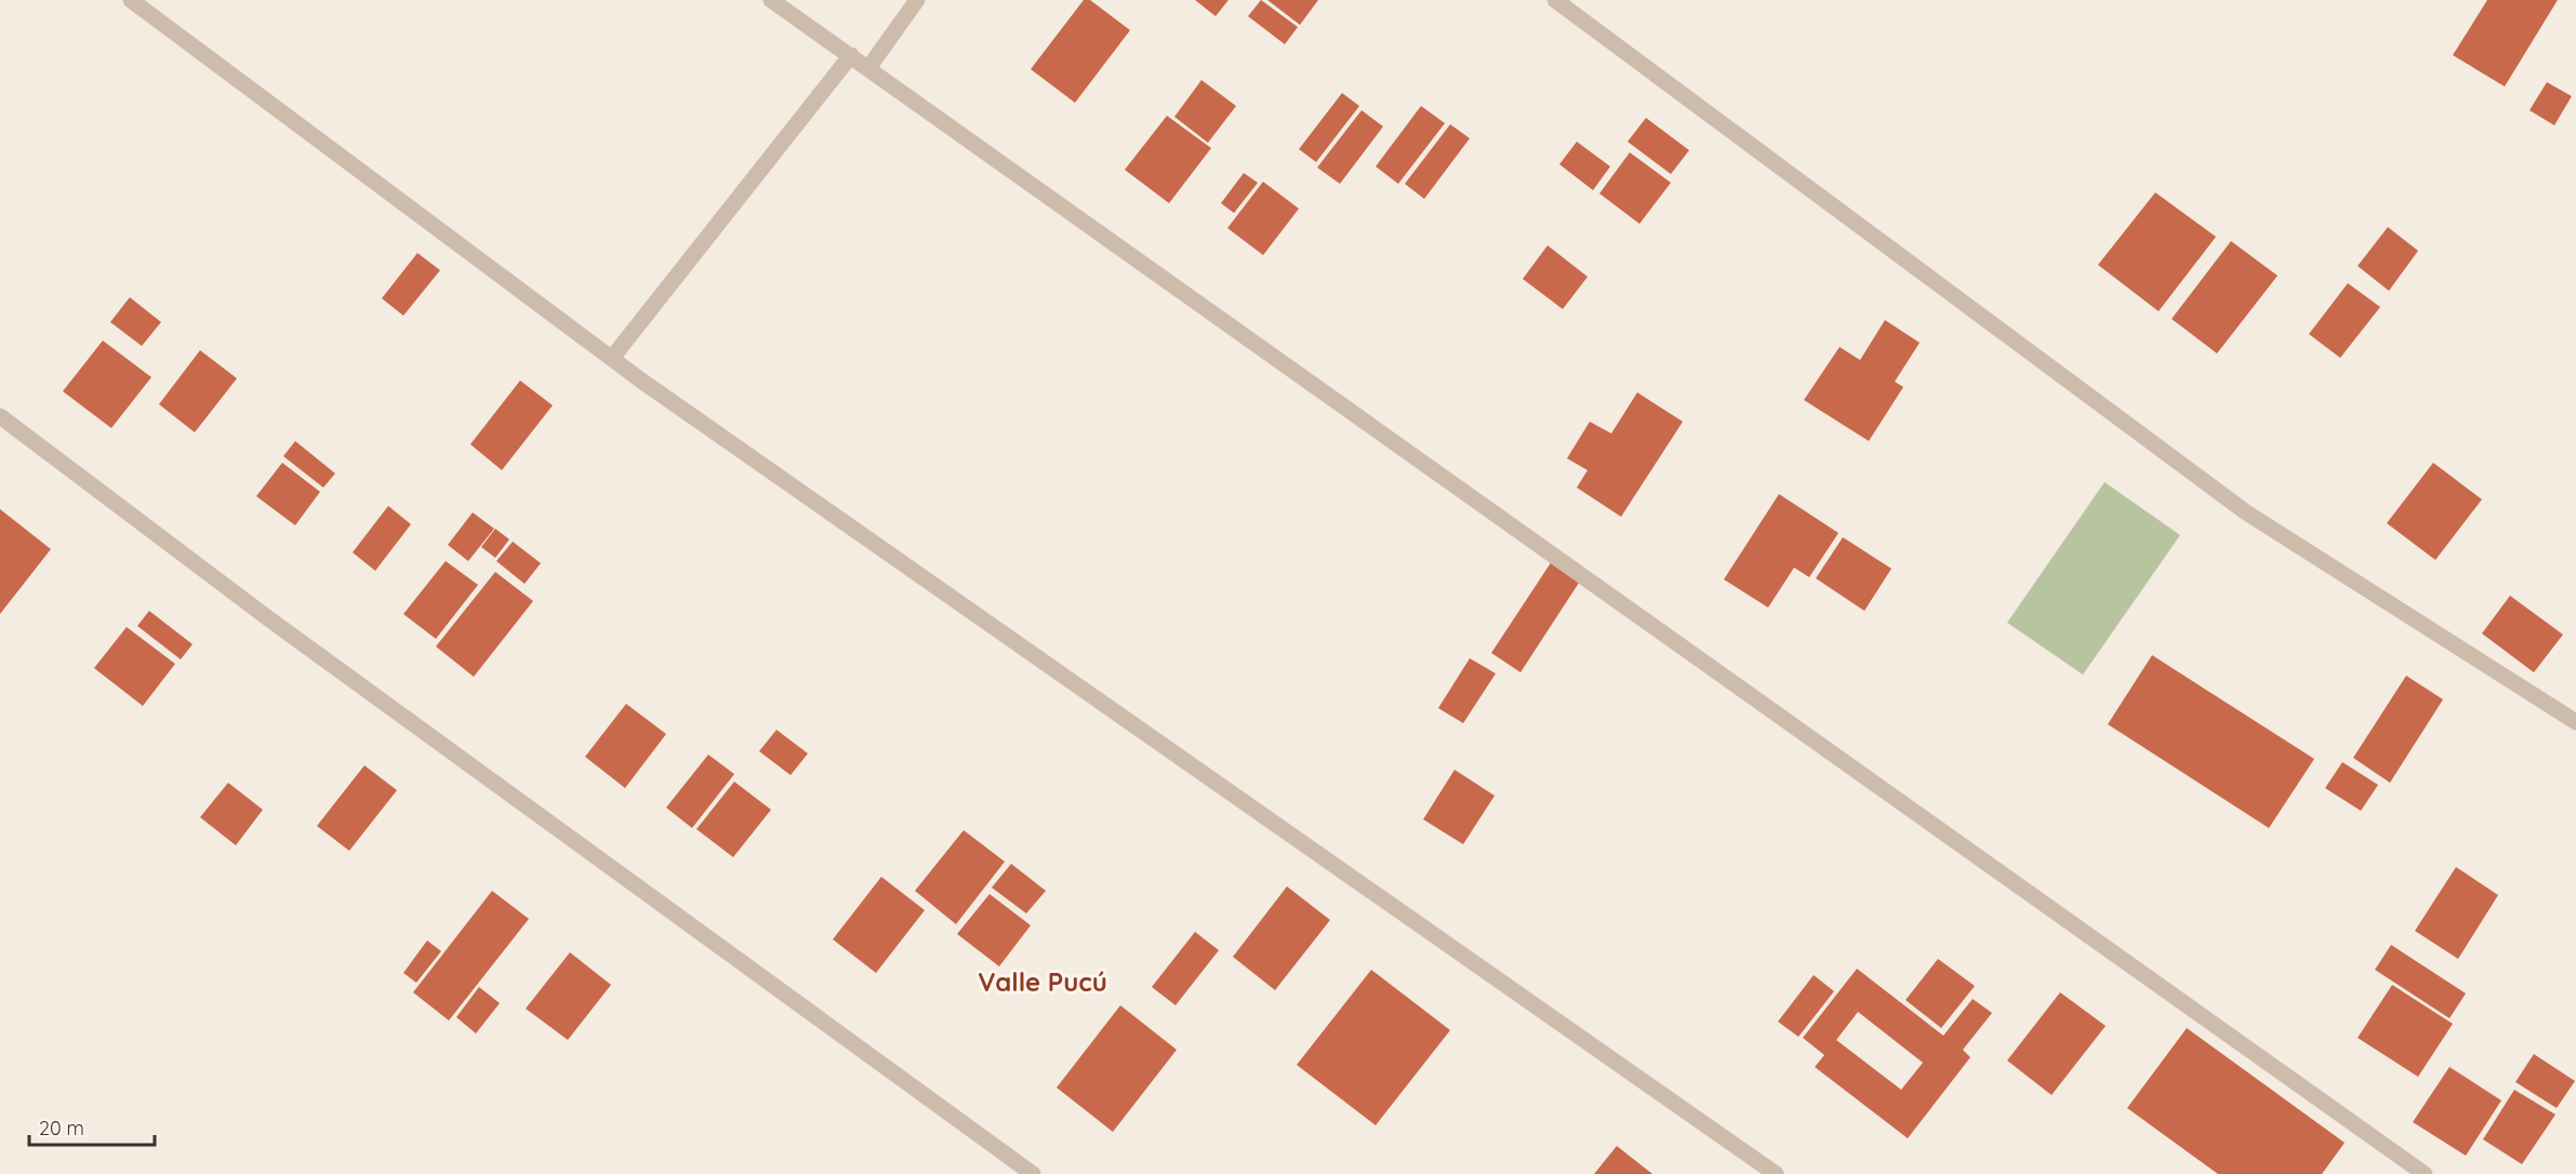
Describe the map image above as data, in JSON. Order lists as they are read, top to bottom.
{
  "districts": ["Valle Pucú"],
  "scale_bar": "20 m"
}
